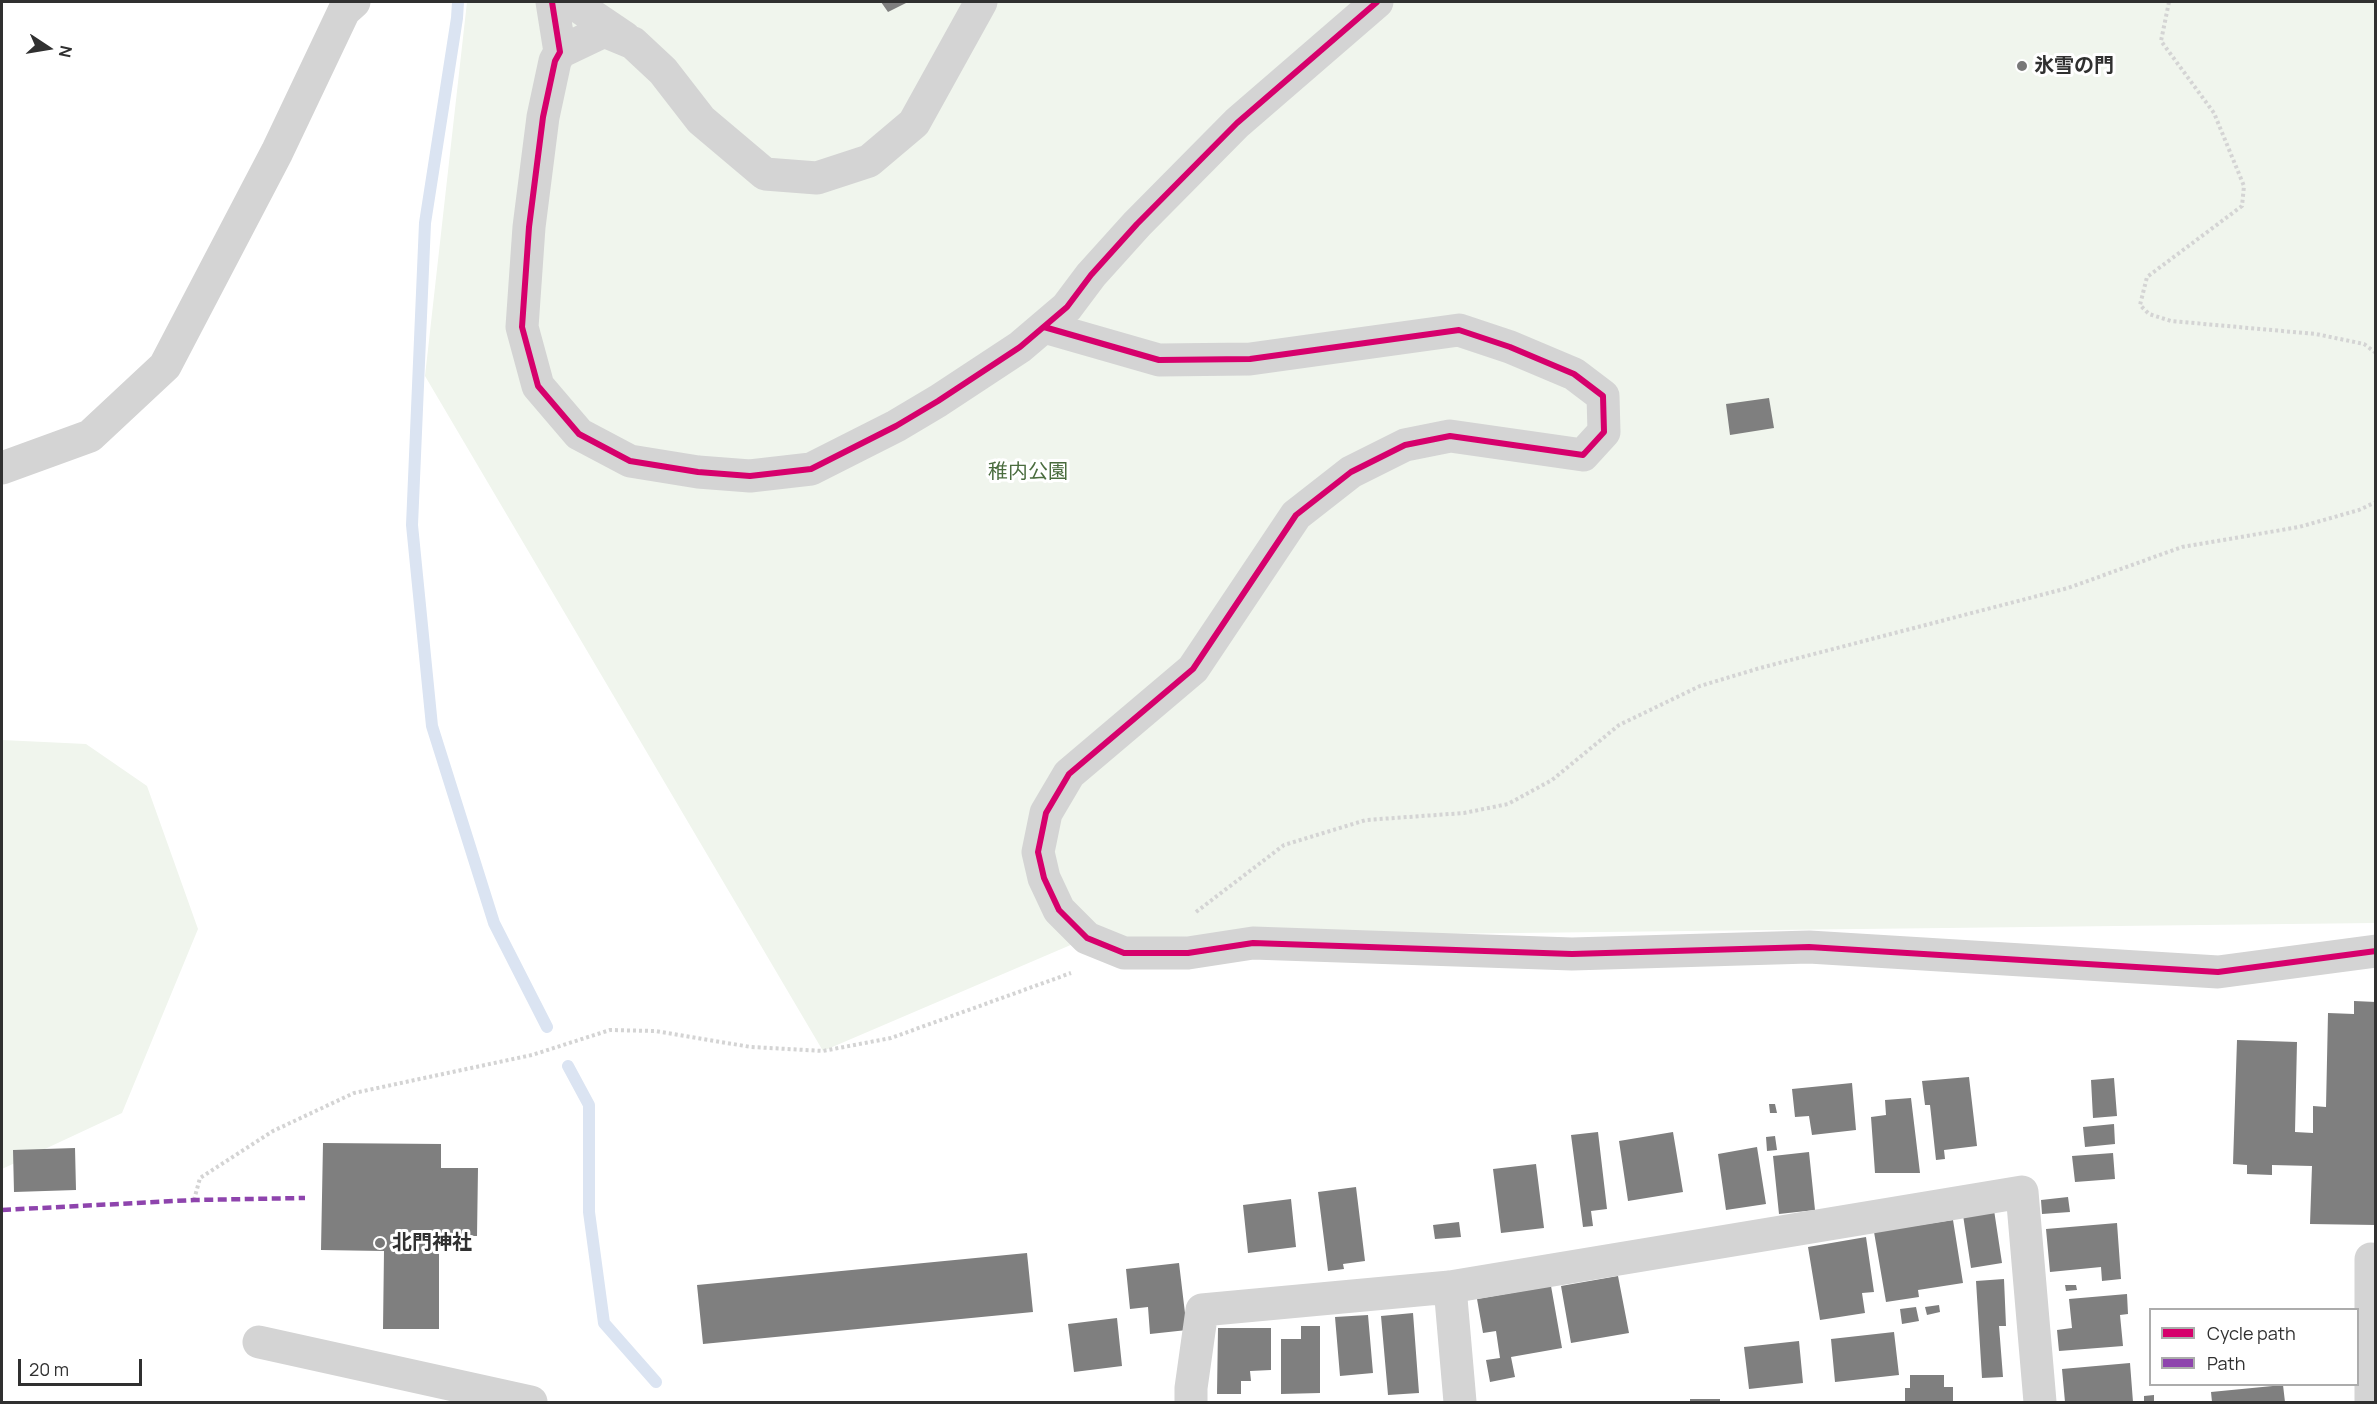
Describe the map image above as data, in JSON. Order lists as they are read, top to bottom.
{
  "parks": ["稚内公園"],
  "places": ["氷雪の門", "北門神社"],
  "legend": ["Cycle path", "Path"],
  "scale_bar": "20 m",
  "north": "right"
}
